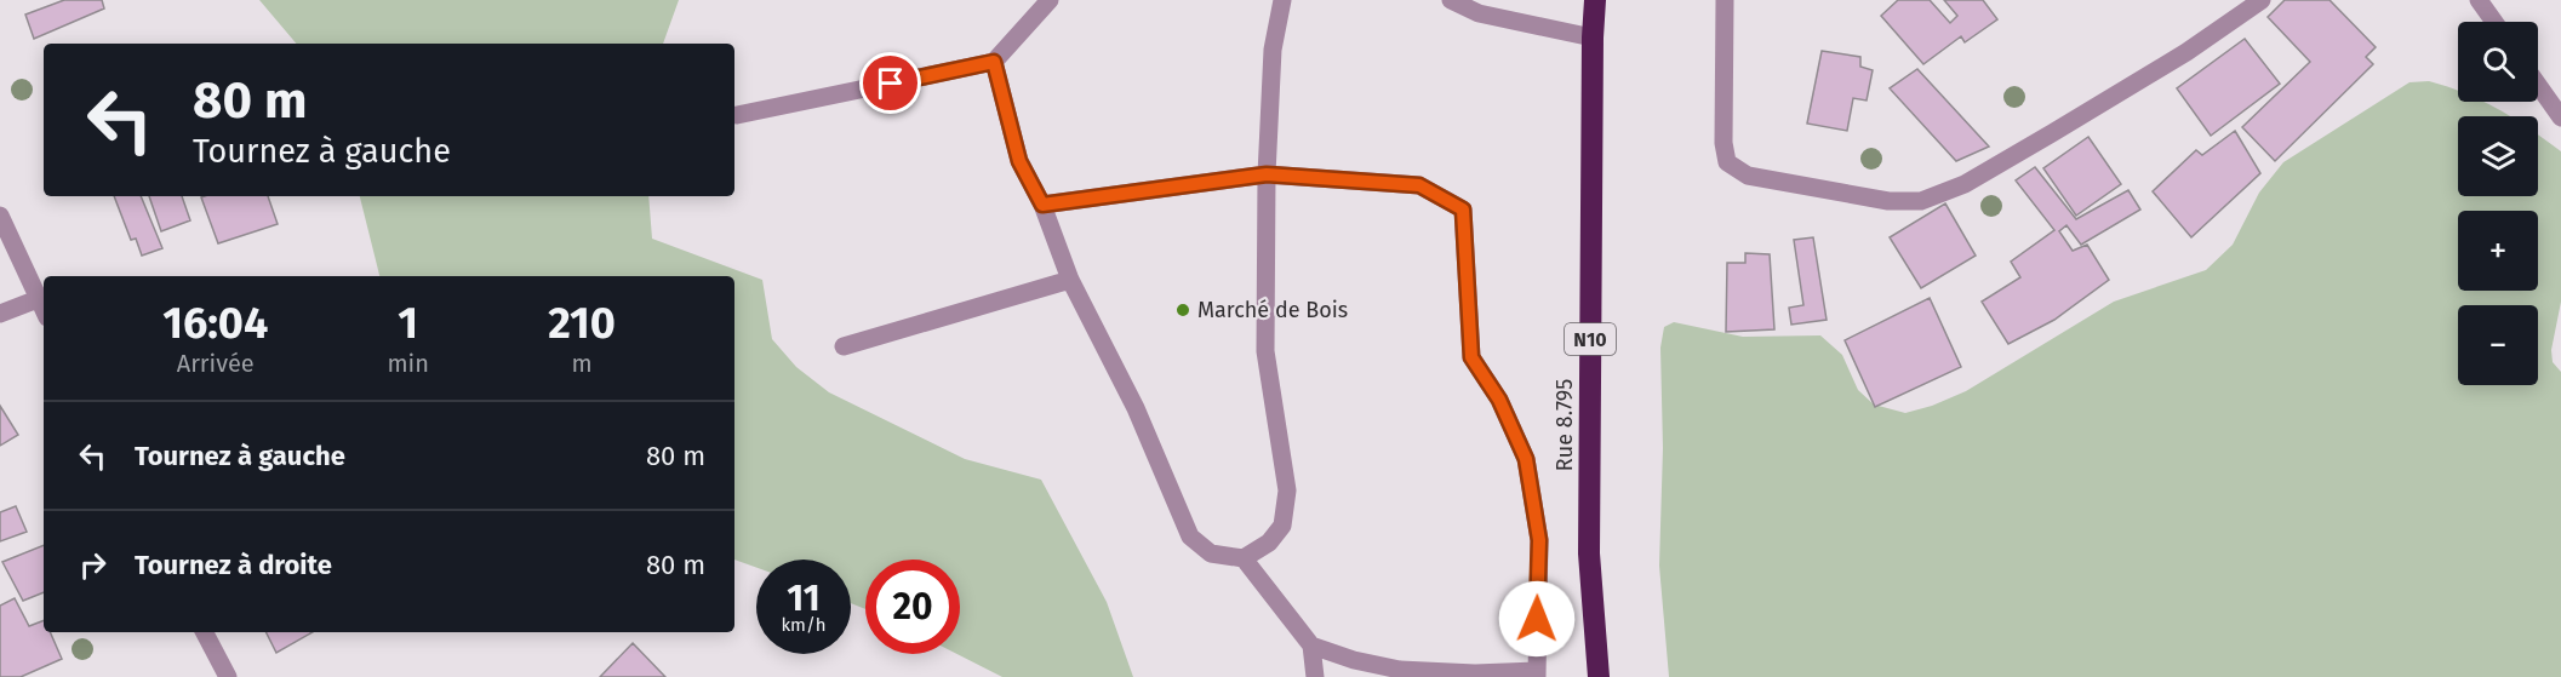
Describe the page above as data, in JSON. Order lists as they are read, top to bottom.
{
  "streets": {
    "highway": ["N10", "Rue 8.795"]
  },
  "places": ["Marché de Bois"],
  "page": {
    "map_buttons": ["+", "−"],
    "turn": ["80 m", "Tournez à gauche"],
    "eta": [
      "16:04",
      "Arrivée",
      "1",
      "min",
      "210",
      "m"
    ],
    "list": [
      {
        "name": "Tournez à gauche",
        "value": "80 m"
      },
      {
        "name": "Tournez à droite",
        "value": "80 m"
      }
    ],
    "speed": "11 km/h",
    "limit": "20"
  }
}
